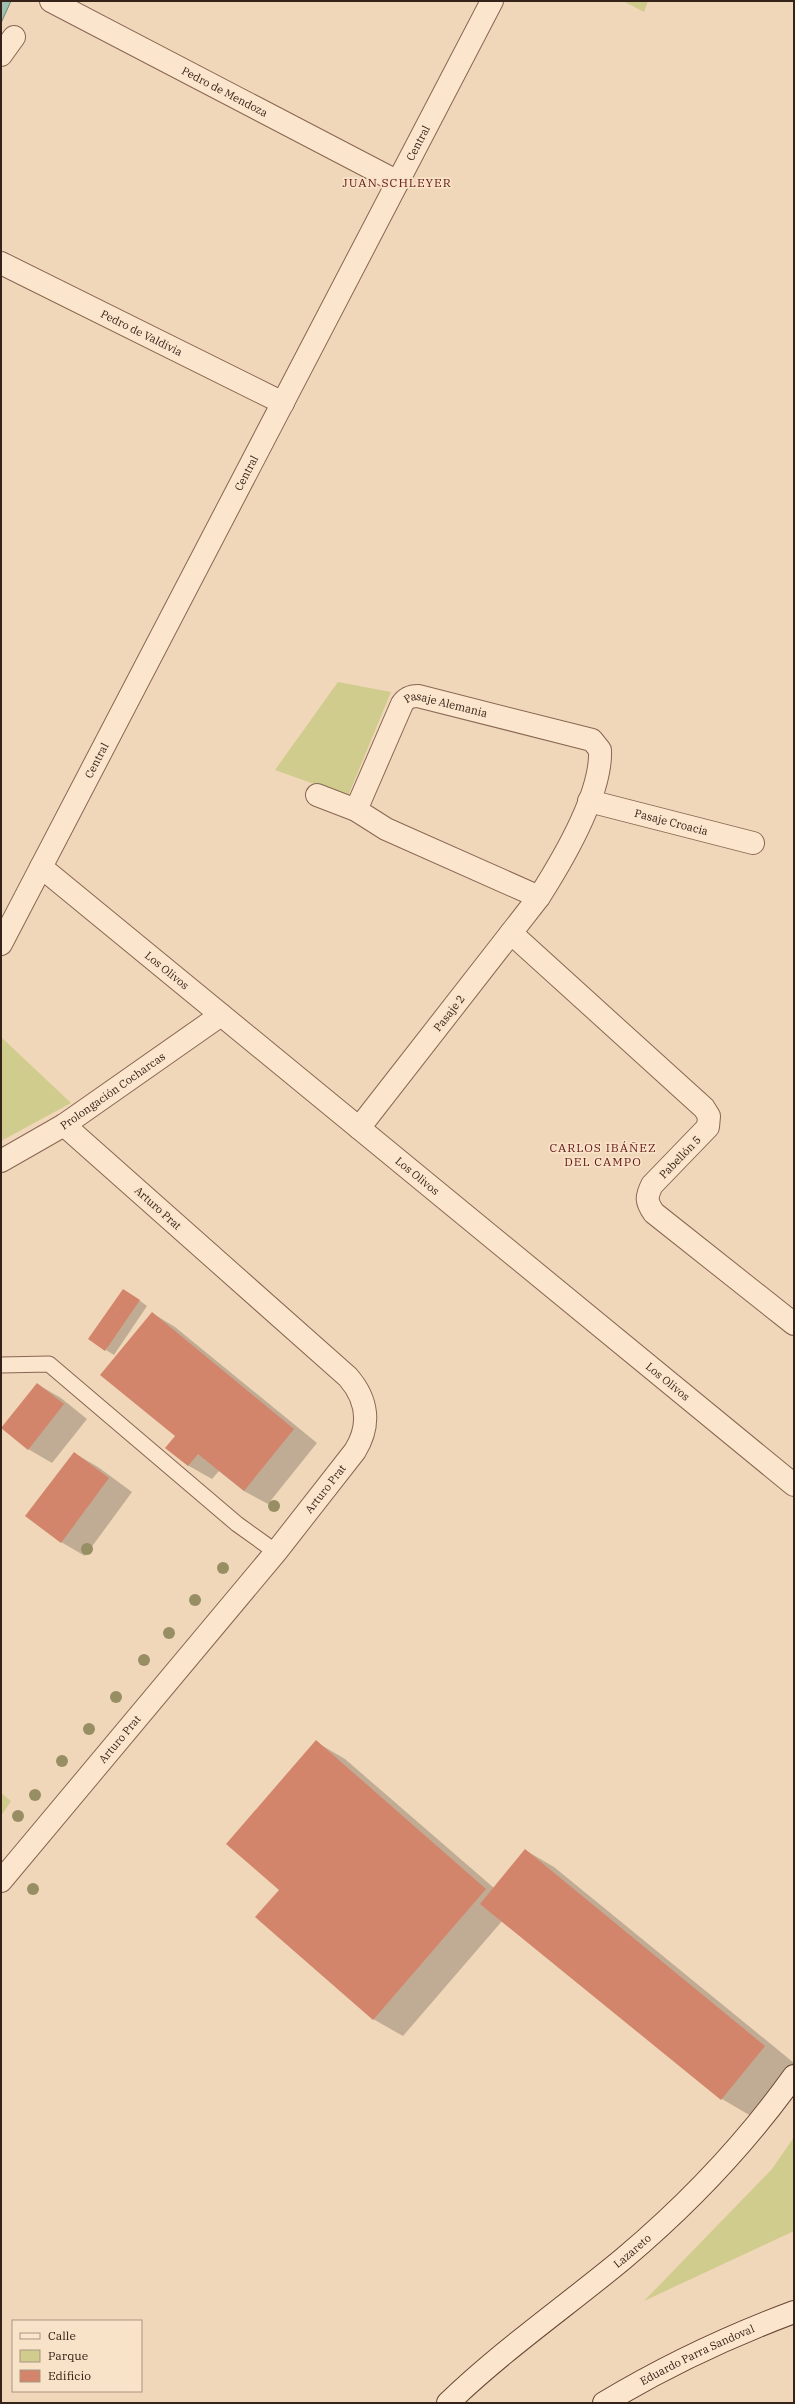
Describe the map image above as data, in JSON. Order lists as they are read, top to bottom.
{
  "streets": {
    "street": [
      "Pedro de Mendoza",
      "Central",
      "Pedro de Valdivia",
      "Pasaje Alemania",
      "Pasaje Croacia",
      "Los Olivos",
      "Pasaje 2",
      "Prolongación Cocharcas",
      "Pabellón 5",
      "Arturo Prat",
      "Lazareto",
      "Eduardo Parra Sandoval"
    ]
  },
  "crossings": [
    ["Pedro de Mendoza", "Central"],
    ["Central", "Pedro de Valdivia"],
    ["Central", "Los Olivos"],
    ["Pasaje Alemania", "Pasaje 2"],
    ["Pasaje Croacia", "Pasaje 2"],
    ["Los Olivos", "Pasaje 2"],
    ["Los Olivos", "Prolongación Cocharcas"],
    ["Pasaje 2", "Pabellón 5"],
    ["Prolongación Cocharcas", "Arturo Prat"]
  ],
  "districts": ["JUAN SCHLEYER", "CARLOS IBÁÑEZ DEL CAMPO"],
  "legend": ["Calle", "Parque", "Edificio"]
}
